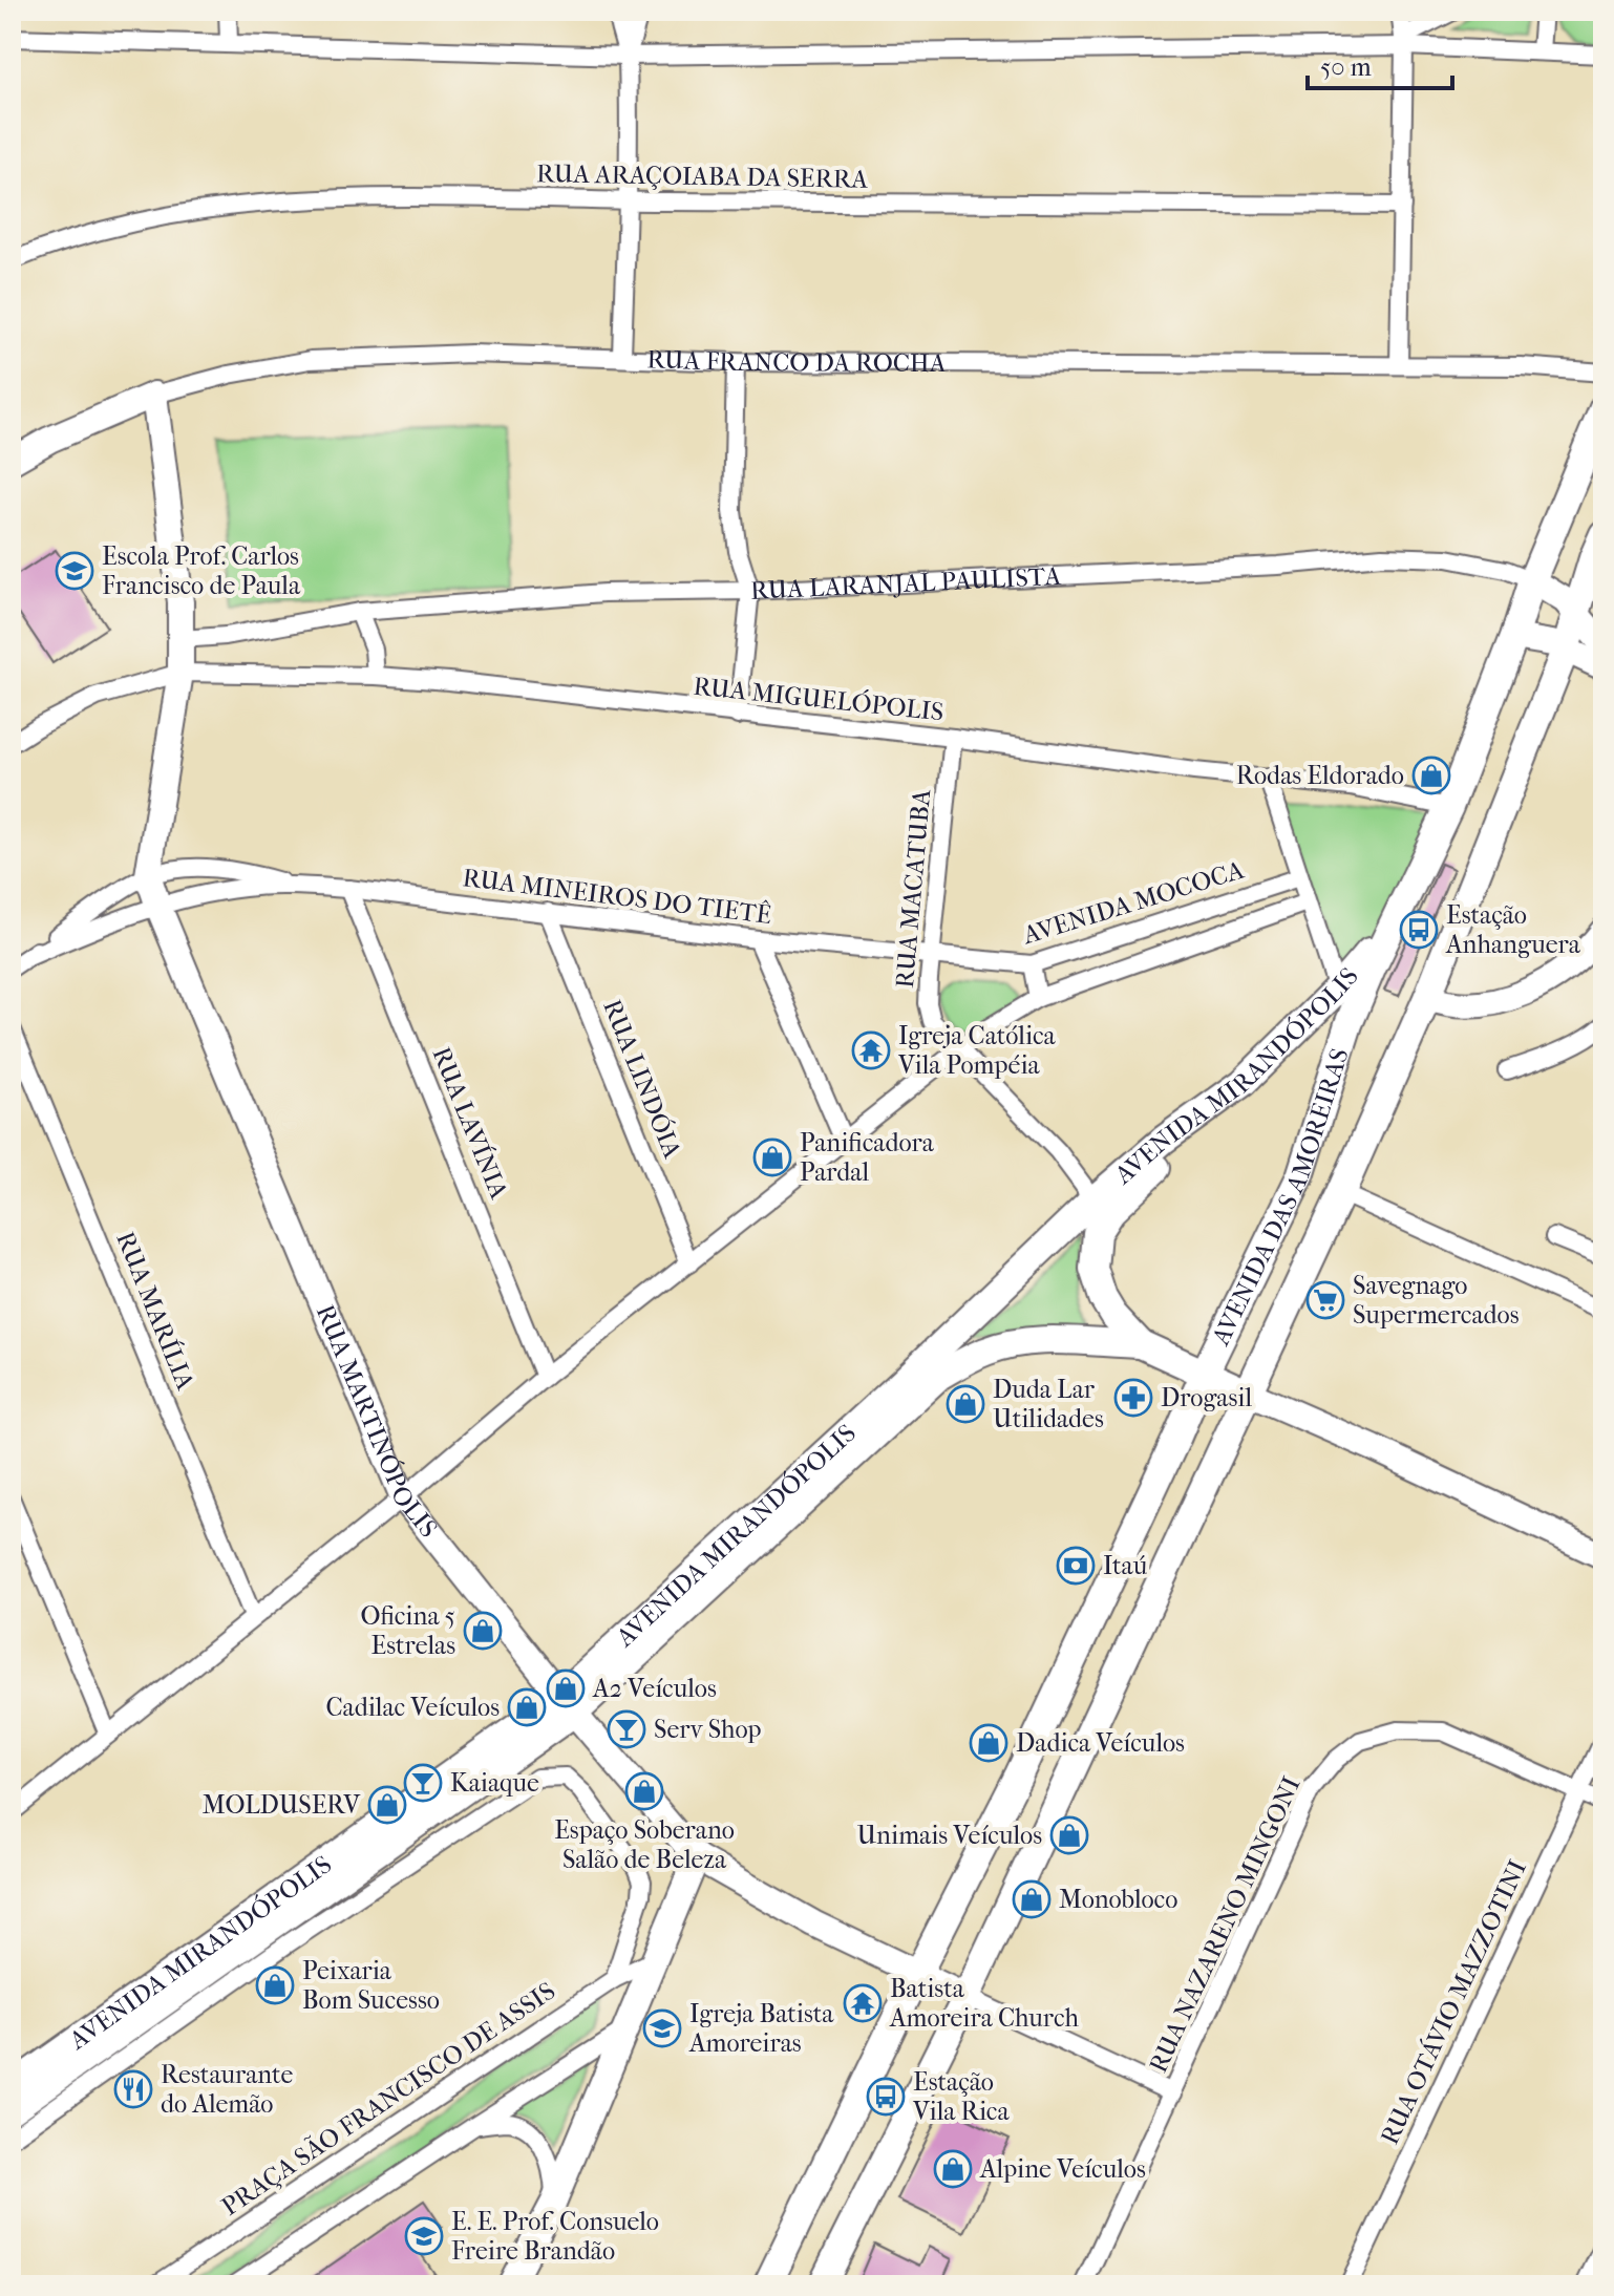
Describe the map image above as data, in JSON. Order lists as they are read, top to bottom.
{
  "streets": {
    "main road": ["AVENIDA MIRANDÓPOLIS", "AVENIDA DAS AMOREIRAS"],
    "street": [
      "RUA ARAÇOIABA DA SERRA",
      "RUA FRANCO DA ROCHA",
      "RUA LARANJAL PAULISTA",
      "RUA MIGUELÓPOLIS",
      "RUA MACATUBA",
      "RUA MINEIROS DO TIETÊ",
      "AVENIDA MOCOCA",
      "RUA LINDÓIA",
      "RUA LAVÍNIA",
      "RUA MARÍLIA",
      "RUA MARTINÓPOLIS",
      "RUA NAZARENO MINGONI",
      "RUA OTÁVIO MAZZOTINI",
      "PRAÇA SÃO FRANCISCO DE ASSIS"
    ]
  },
  "crossings": [
    ["RUA FRANCO DA ROCHA", "RUA MARTINÓPOLIS"],
    ["RUA LARANJAL PAULISTA", "AVENIDA DAS AMOREIRAS"],
    ["RUA LARANJAL PAULISTA", "RUA MARTINÓPOLIS"],
    ["RUA MIGUELÓPOLIS", "RUA MACATUBA"],
    ["RUA MIGUELÓPOLIS", "AVENIDA DAS AMOREIRAS"],
    ["RUA MIGUELÓPOLIS", "RUA MARTINÓPOLIS"],
    ["RUA MACATUBA", "RUA MINEIROS DO TIETÊ"],
    ["RUA MACATUBA", "AVENIDA MOCOCA"],
    ["RUA MACATUBA", "AVENIDA MIRANDÓPOLIS"],
    ["RUA MINEIROS DO TIETÊ", "AVENIDA MOCOCA"],
    ["RUA MINEIROS DO TIETÊ", "RUA LINDÓIA"],
    ["RUA MINEIROS DO TIETÊ", "RUA LAVÍNIA"],
    ["RUA MINEIROS DO TIETÊ", "RUA MARTINÓPOLIS"],
    ["AVENIDA MOCOCA", "RUA LINDÓIA"],
    ["AVENIDA MOCOCA", "RUA LAVÍNIA"],
    ["AVENIDA MOCOCA", "RUA MARÍLIA"],
    ["AVENIDA MOCOCA", "RUA MARTINÓPOLIS"],
    ["AVENIDA MIRANDÓPOLIS", "AVENIDA DAS AMOREIRAS"],
    ["AVENIDA MIRANDÓPOLIS", "RUA MARTINÓPOLIS"],
    ["AVENIDA MIRANDÓPOLIS", "PRAÇA SÃO FRANCISCO DE ASSIS"],
    ["AVENIDA DAS AMOREIRAS", "RUA MARTINÓPOLIS"],
    ["RUA MARTINÓPOLIS", "RUA NAZARENO MINGONI"],
    ["RUA NAZARENO MINGONI", "RUA OTÁVIO MAZZOTINI"]
  ],
  "places": {
    "school or university": ["Escola Prof. Carlos Francisco de Paula", "Igreja Batista Amoreiras", "E. E. Prof. Consuelo Freire Brandão"],
    "shop": [
      "Rodas Eldorado",
      "Panificadora Pardal",
      "Duda Lar Utilidades",
      "Oficina 5 Estrelas",
      "A2 Veículos",
      "Cadilac Veículos",
      "Dadica Veículos",
      "Espaço Soberano Salão de Beleza",
      "MOLDUSERV",
      "Unimais Veículos",
      "Monobloco",
      "Peixaria Bom Sucesso",
      "Alpine Veículos"
    ],
    "bus stop": ["Estação Anhanguera", "Estação Vila Rica"],
    "temple": ["Igreja Católica Vila Pompéia", "Batista Amoreira Church"],
    "supermarket": ["Savegnago Supermercados"],
    "pharmacy": ["Drogasil"],
    "bank": ["Itaú"],
    "bar": ["Serv Shop", "Kaiaque"],
    "restaurant": ["Restaurante do Alemão"]
  },
  "scale_bar": "50 m"
}
